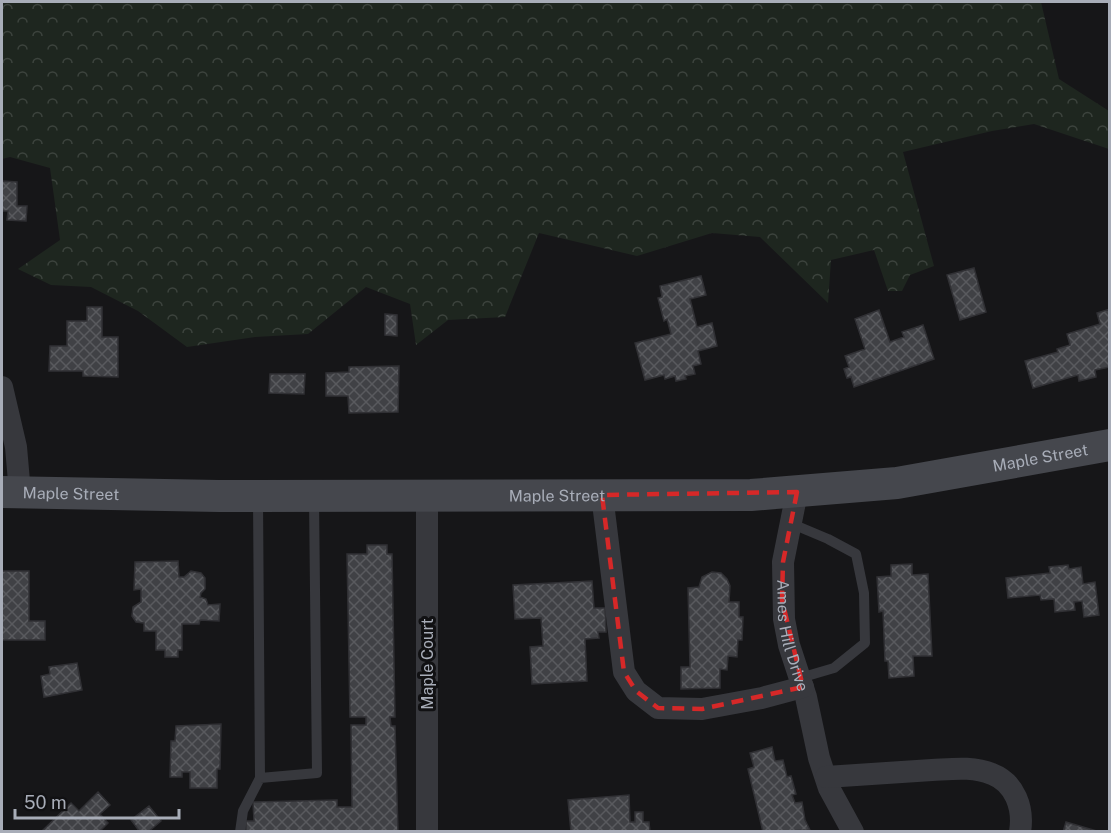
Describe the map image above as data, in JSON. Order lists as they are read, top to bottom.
{
  "streets": {
    "main road": ["Maple Street"],
    "street": ["Ames Hill Drive", "Maple Court"]
  },
  "crossings": [
    ["Maple Street", "Ames Hill Drive"],
    ["Maple Street", "Maple Court"]
  ],
  "scale_bar": "50 m"
}
